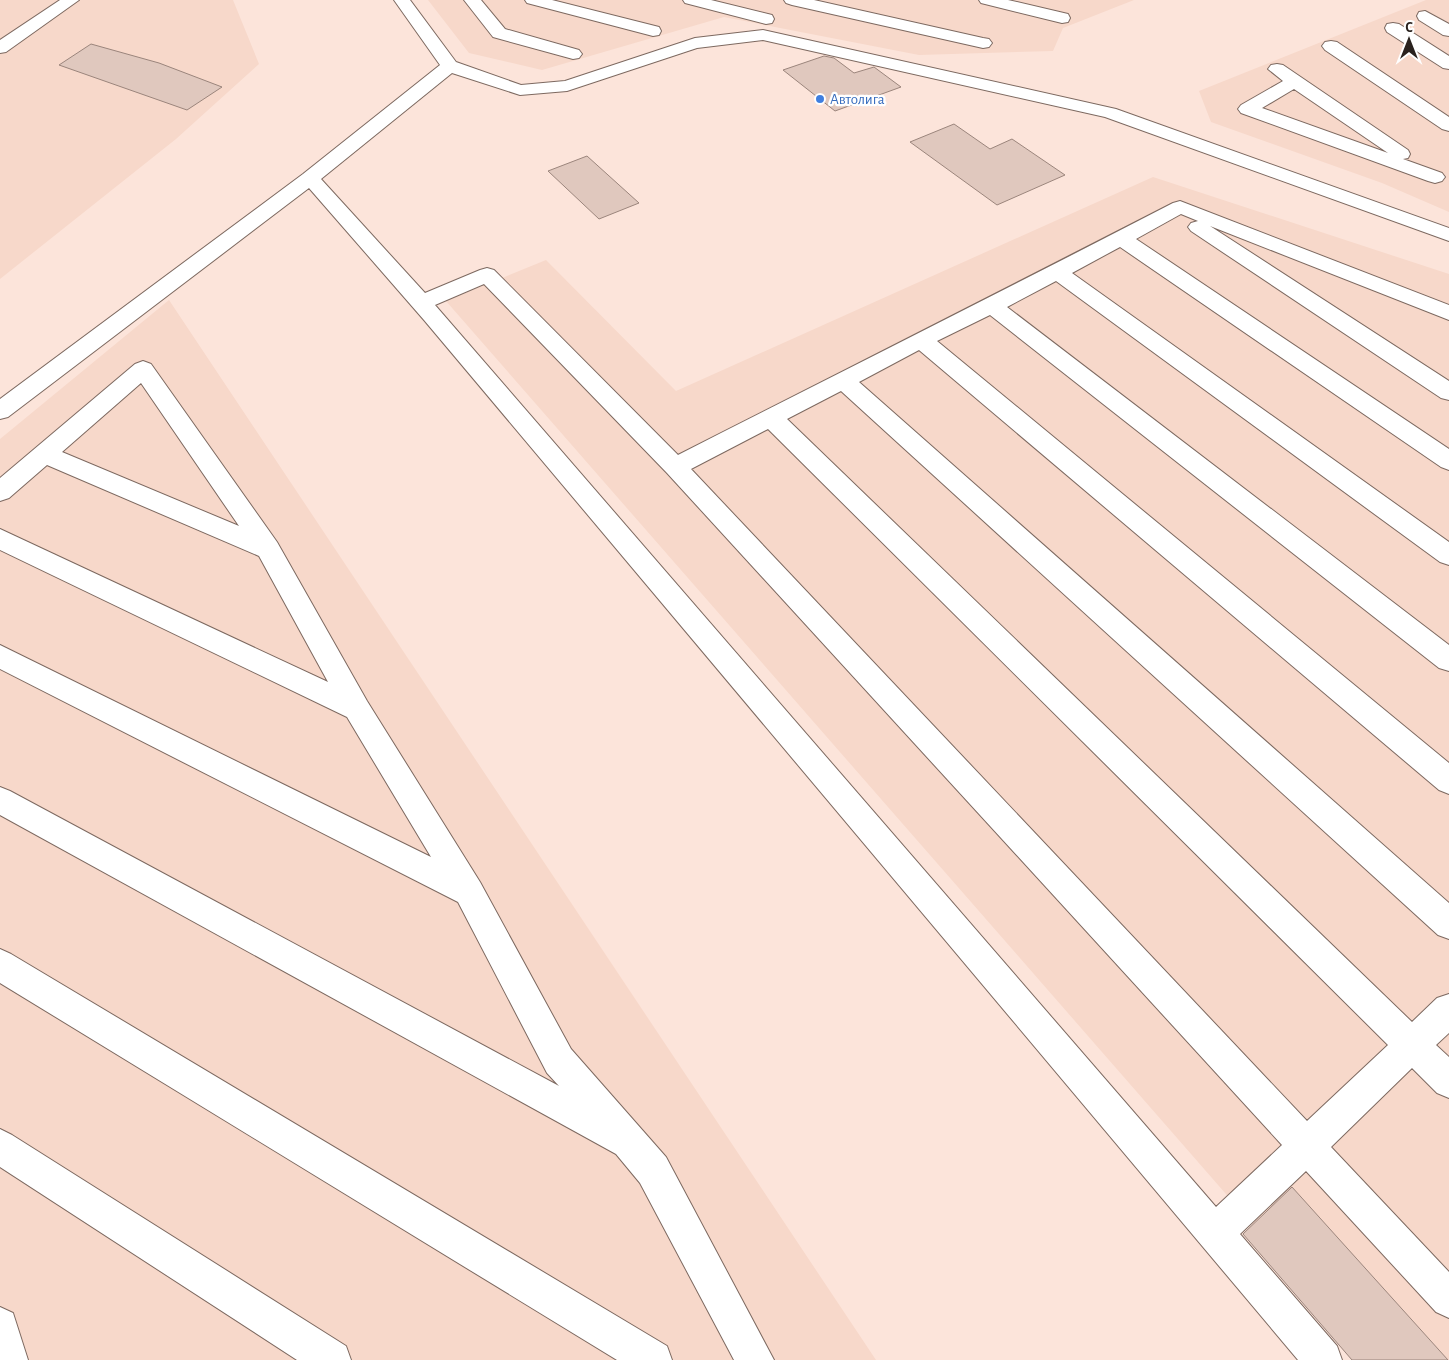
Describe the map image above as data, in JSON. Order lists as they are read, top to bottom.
{
  "places": ["Автолига"],
  "north": "top"
}
